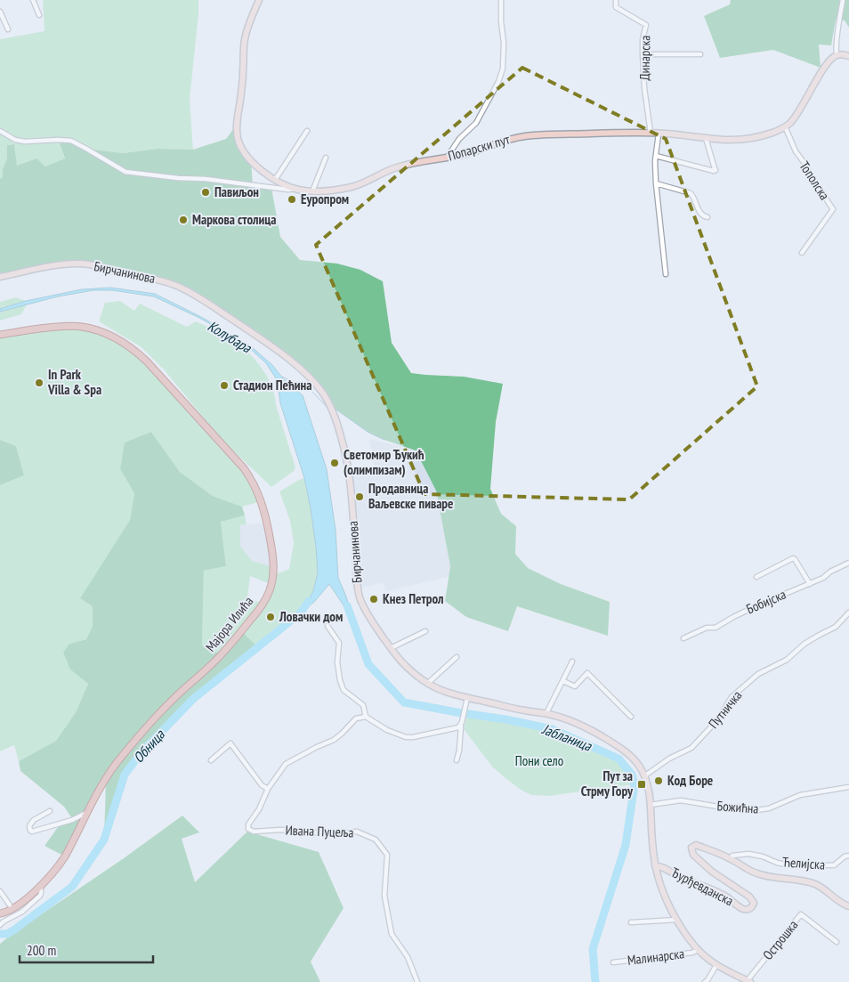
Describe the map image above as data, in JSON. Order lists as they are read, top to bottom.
{
  "streets": {
    "main road": ["Мајора Илића"],
    "street": [
      "Динарска",
      "Попарски пут",
      "Тополска",
      "Бирчанинова",
      "Бобијска",
      "Путничка",
      "Божићна",
      "Ивана Пуцеља",
      "Ћелијска",
      "Ђурђевданска",
      "Острошка",
      "Малинарска"
    ]
  },
  "crossings": [
    ["Динарска", "Попарски пут"],
    ["Попарски пут", "Тополска"],
    ["Бирчанинова", "Путничка"],
    ["Ћелијска", "Ђурђевданска"]
  ],
  "water": ["Колубара", "Јабланица", "Обница"],
  "parks": ["Пони село"],
  "places": {
    "other": [
      "Павиљон",
      "Еуропром",
      "Маркова столица",
      "In Park Villa & Spa",
      "Стадион Пећина",
      "Светомир Ђукић (олимпизам)",
      "Продавница Ваљевске пиваре",
      "Кнез Петрол",
      "Ловачки дом",
      "Код Боре"
    ],
    "transit": ["Пут за Стрму Гору"]
  },
  "scale_bar": "200 m"
}
